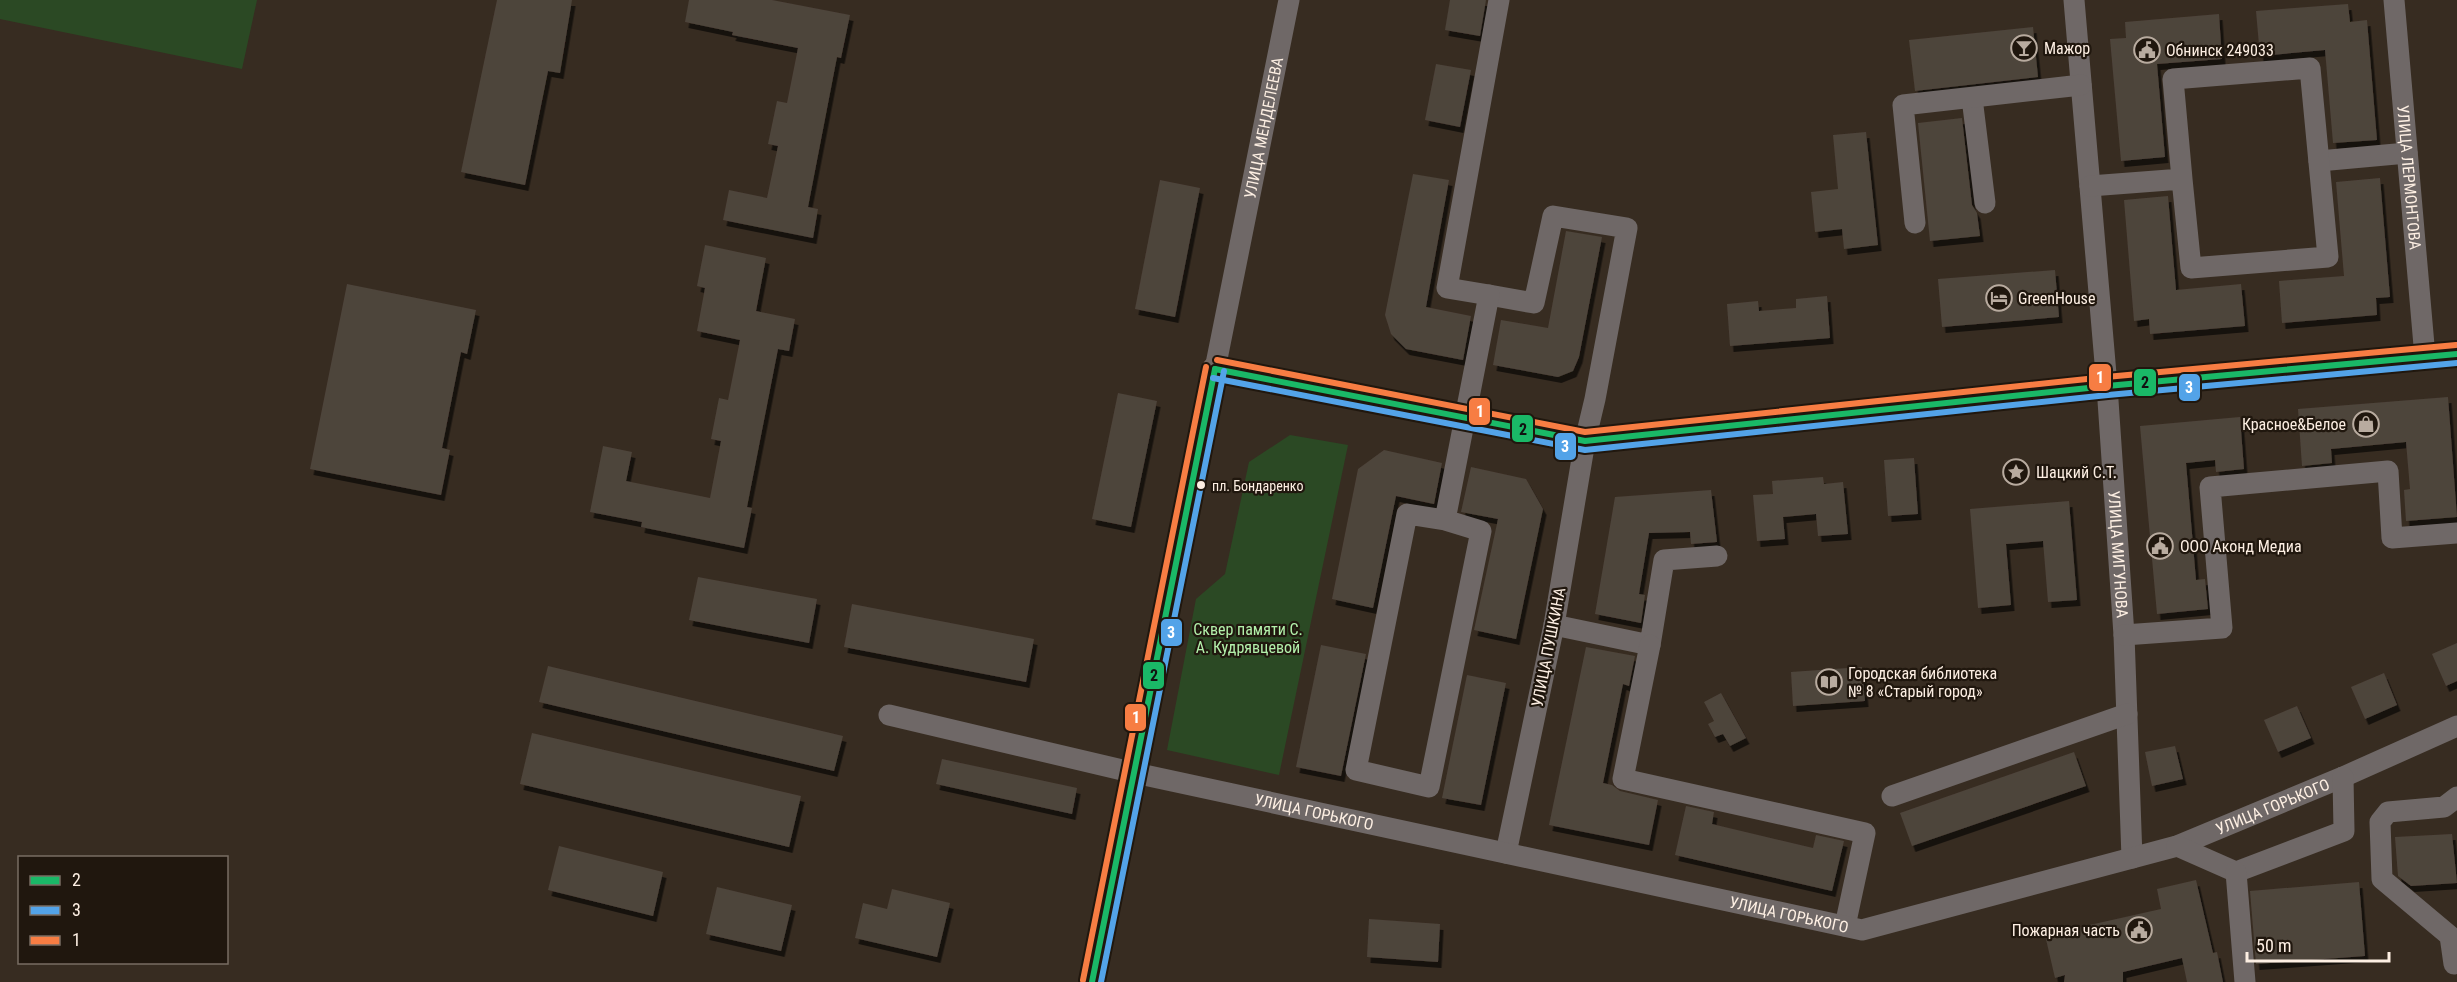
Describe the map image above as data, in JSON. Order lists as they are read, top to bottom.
{
  "streets": {
    "street": [
      "УЛИЦА МЕНДЕЛЕЕВА",
      "УЛИЦА ЛЕРМОНТОВА",
      "УЛИЦА МИГУНОВА",
      "УЛИЦА ПУШКИНА",
      "УЛИЦА ГОРЬКОГО"
    ]
  },
  "crossings": [
    ["УЛИЦА МИГУНОВА", "УЛИЦА ГОРЬКОГО"],
    ["УЛИЦА ПУШКИНА", "УЛИЦА ГОРЬКОГО"]
  ],
  "parks": ["Сквер памяти С. А. Кудрявцевой"],
  "places": {
    "bar": ["Мажор"],
    "public building": ["Обнинск 249033", "ООО Аконд Медиа", "Пожарная часть"],
    "hotel": ["GreenHouse"],
    "shop": ["Красное&Белое"],
    "place": ["Шацкий С.Т."],
    "other": ["пл. Бондаренко"],
    "library": ["Городская библиотека № 8 «Старый город»"]
  },
  "lines": ["transit line 1", "transit line 2", "transit line 3"],
  "legend": ["2", "3", "1"],
  "scale_bar": "50 m"
}
